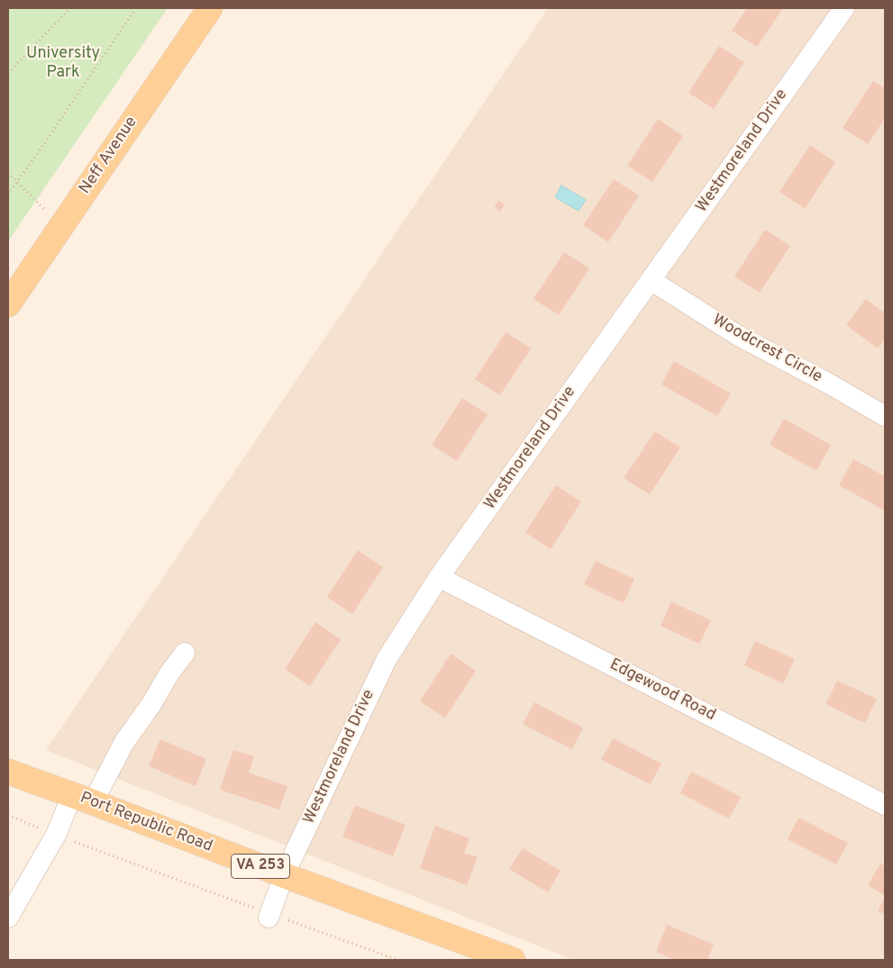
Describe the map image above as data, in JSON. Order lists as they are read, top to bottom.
{
  "streets": {
    "main road": ["Neff Avenue", "Port Republic Road", "VA 253"],
    "street": ["Westmoreland Drive", "Woodcrest Circle", "Edgewood Road"]
  },
  "crossings": [
    ["Westmoreland Drive", "Woodcrest Circle"],
    ["Westmoreland Drive", "Edgewood Road"],
    ["Westmoreland Drive", "Port Republic Road"]
  ],
  "parks": ["University Park"]
}
